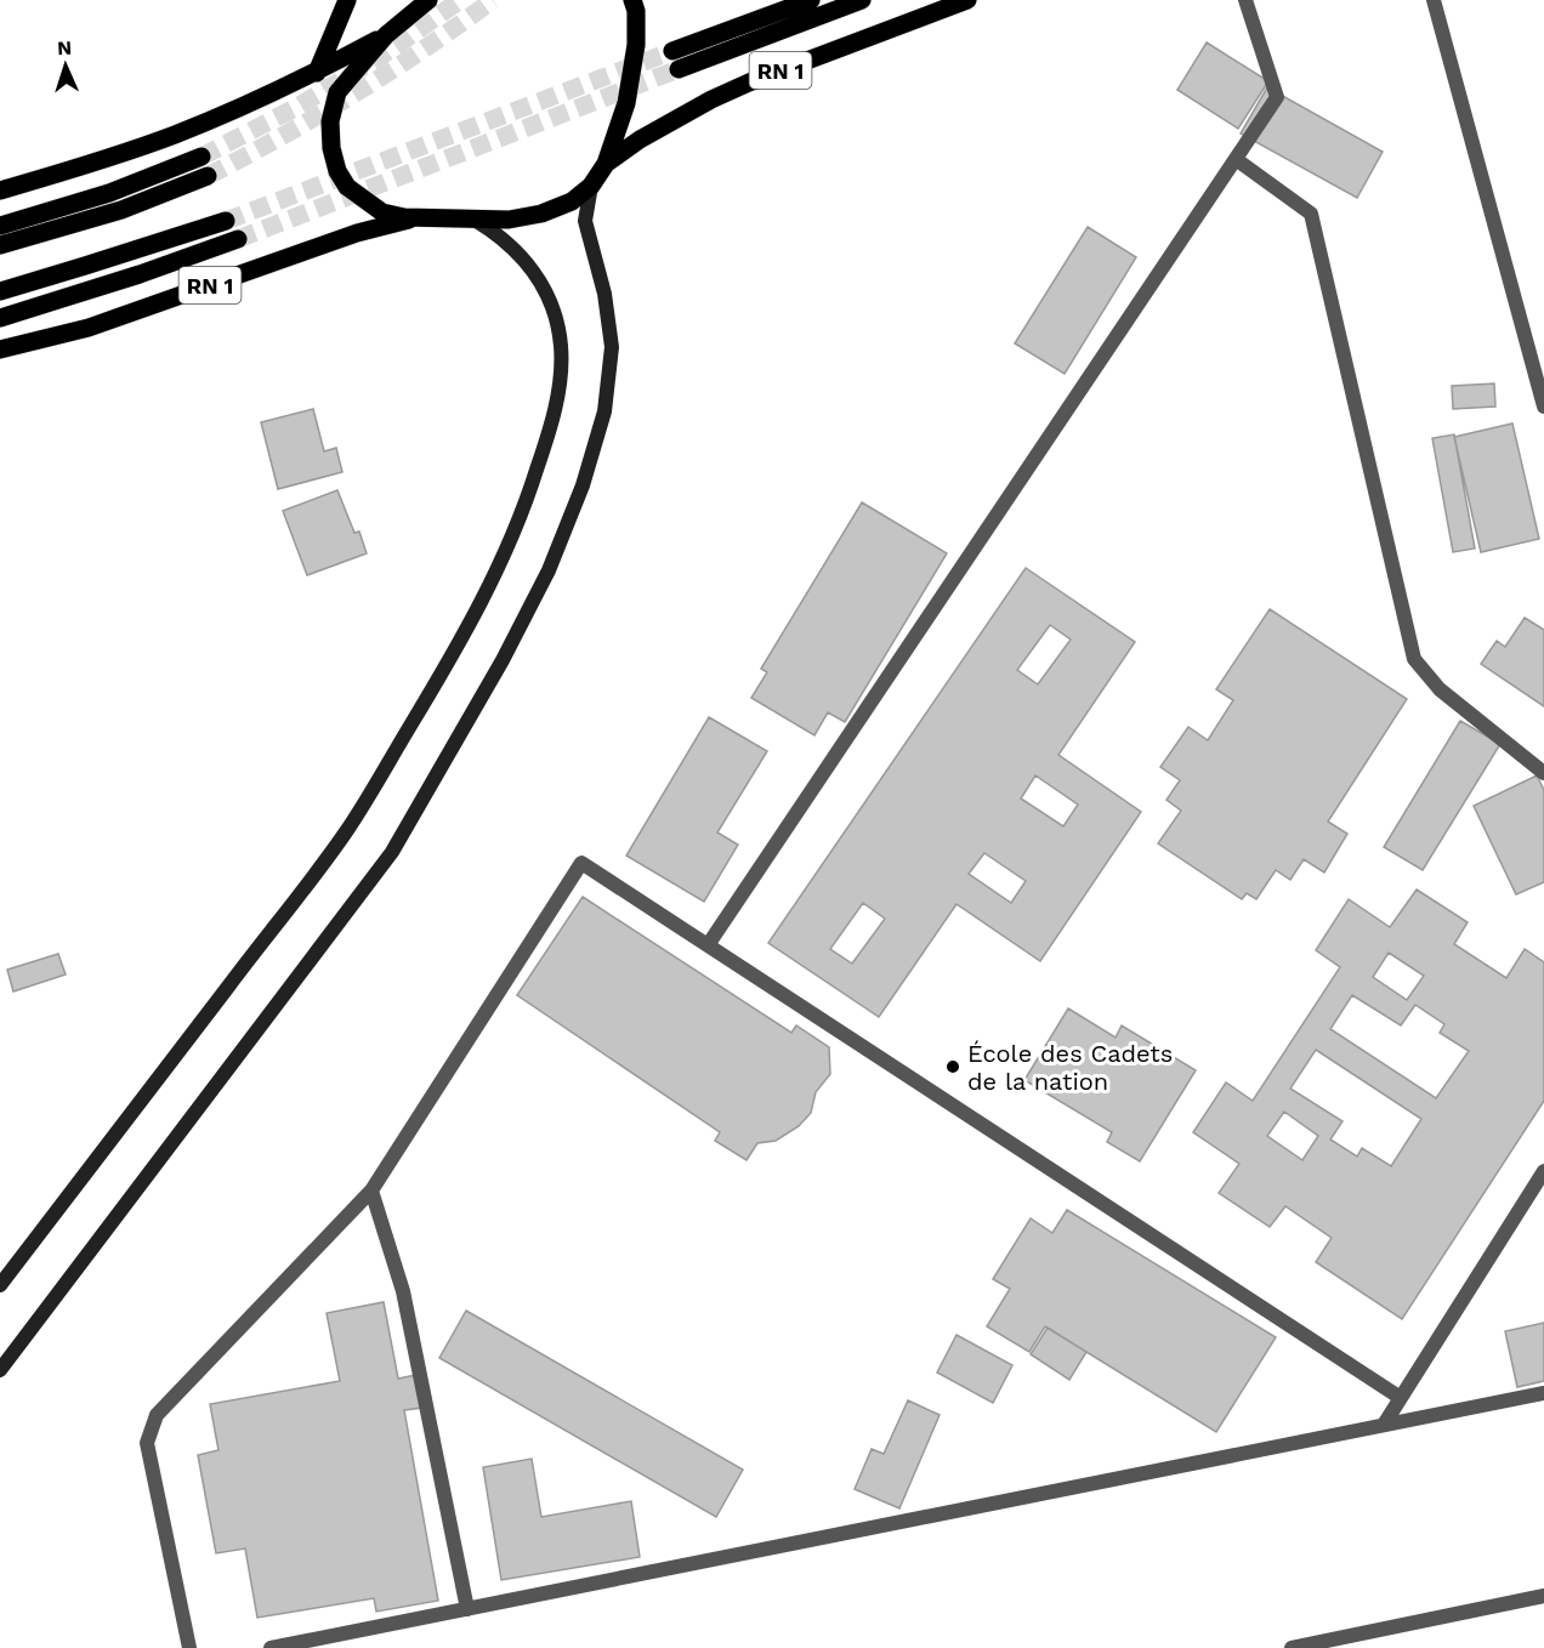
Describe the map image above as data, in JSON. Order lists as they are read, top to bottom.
{
  "streets": {
    "main road": ["RN 1"]
  },
  "places": ["École des Cadets de la nation"],
  "north": "top"
}
